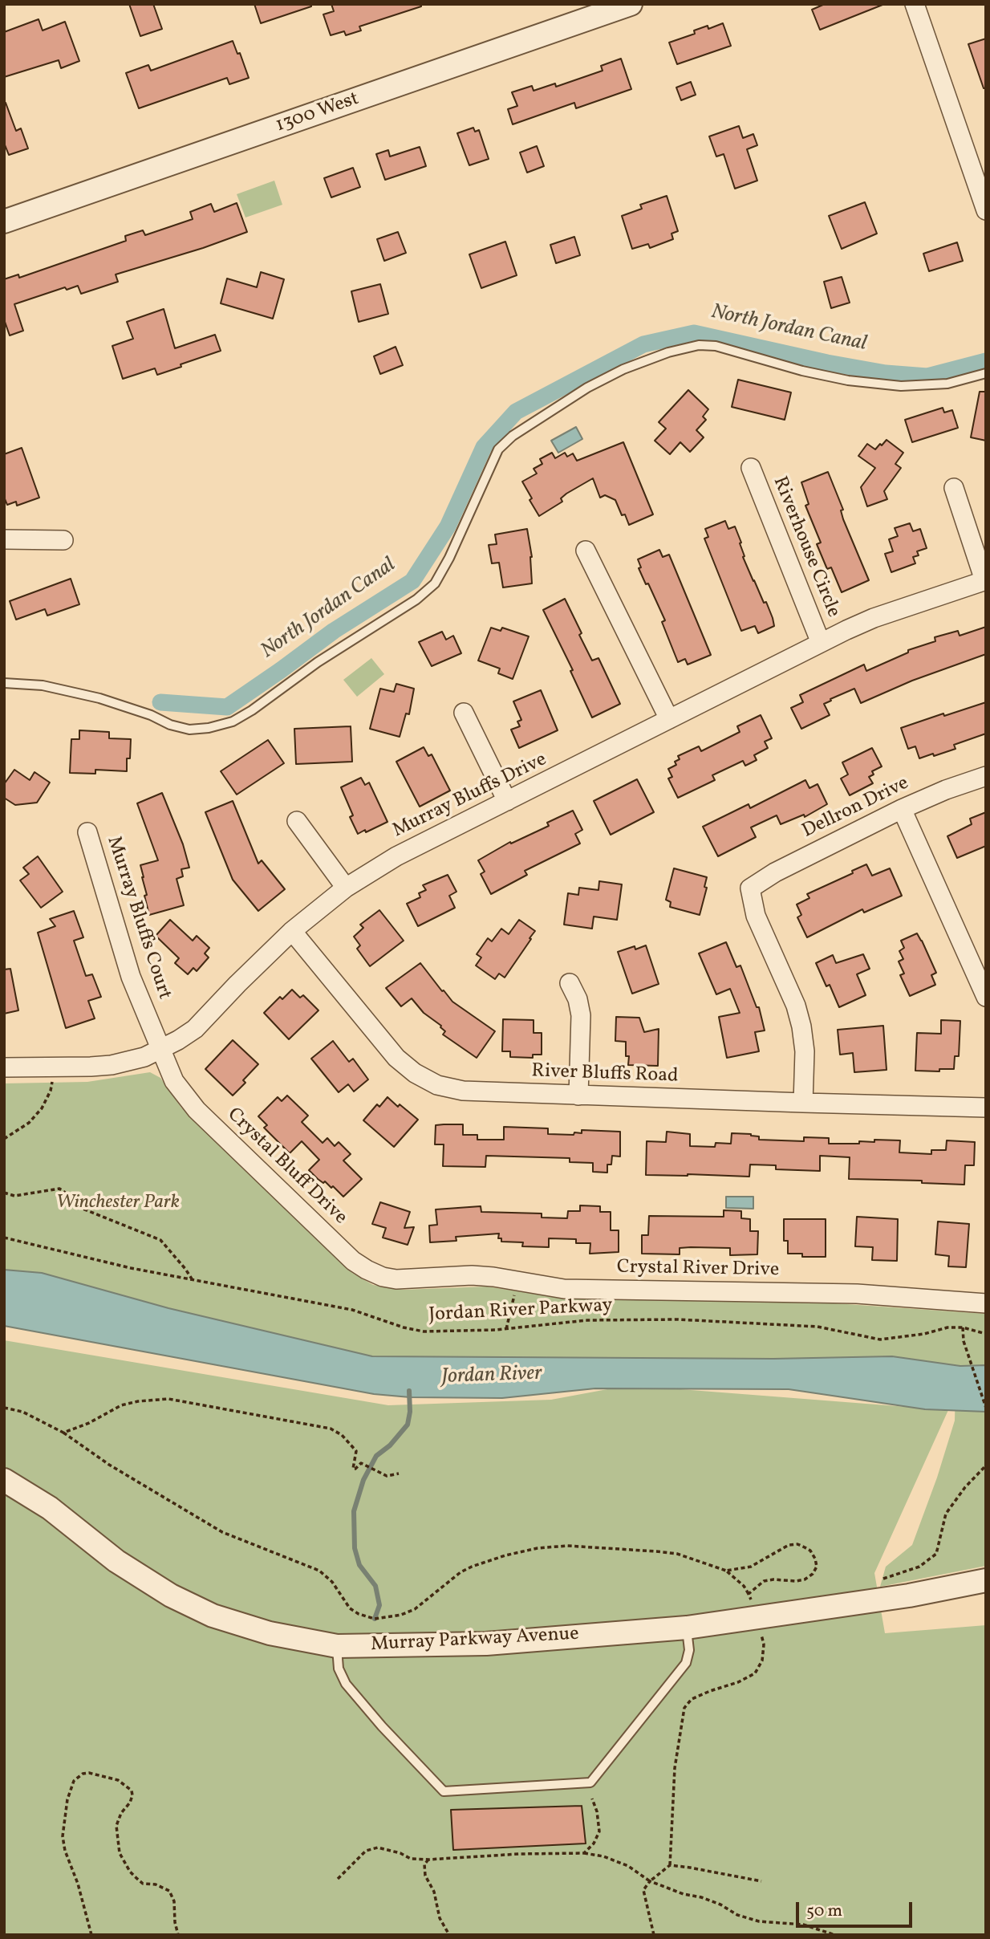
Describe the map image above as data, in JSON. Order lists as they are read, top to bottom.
{
  "streets": {
    "street": [
      "1300 West",
      "Riverhouse Circle",
      "Murray Bluffs Drive",
      "Dellron Drive",
      "Murray Bluffs Court",
      "River Bluffs Road",
      "Crystal Bluff Drive",
      "Crystal River Drive",
      "Murray Parkway Avenue"
    ],
    "path": ["Jordan River Parkway"]
  },
  "crossings": [
    ["Riverhouse Circle", "Murray Bluffs Drive"],
    ["Murray Bluffs Drive", "Murray Bluffs Court"],
    ["Murray Bluffs Drive", "River Bluffs Road"],
    ["Murray Bluffs Drive", "Crystal Bluff Drive"],
    ["Dellron Drive", "River Bluffs Road"],
    ["Murray Bluffs Court", "Crystal Bluff Drive"],
    ["Crystal Bluff Drive", "Crystal River Drive"]
  ],
  "water": ["North Jordan Canal", "Jordan River"],
  "parks": ["Winchester Park"],
  "scale_bar": "50 m"
}
